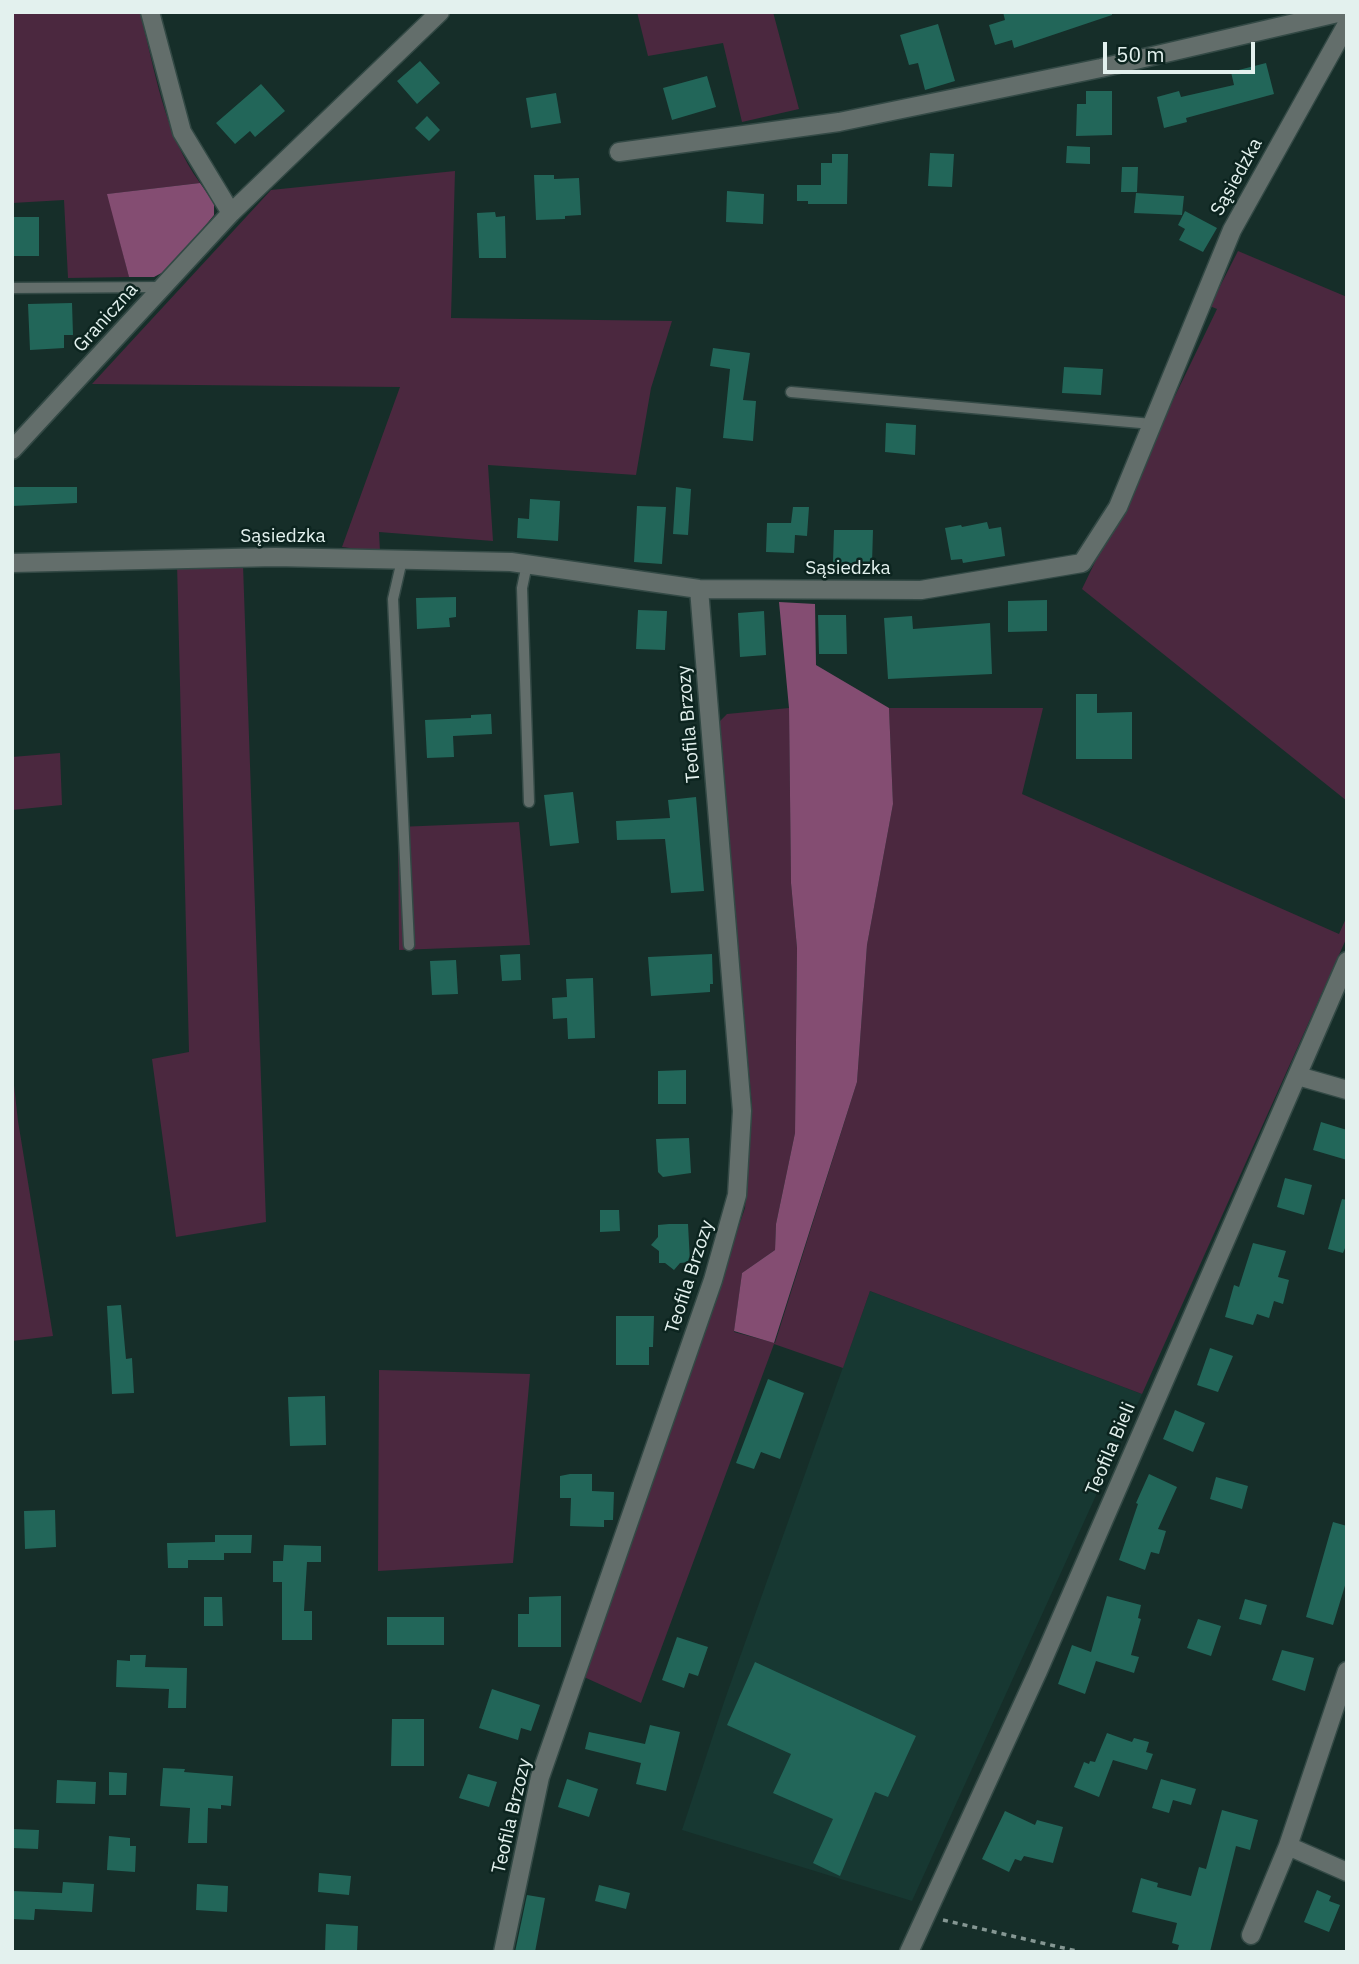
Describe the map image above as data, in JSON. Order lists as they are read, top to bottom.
{
  "streets": {
    "street": [
      "Sąsiedzka",
      "Graniczna",
      "Teofila Brzozy",
      "Teofila Bieli"
    ]
  },
  "crossings": [
    ["Sąsiedzka", "Teofila Brzozy"]
  ],
  "scale_bar": "50 m"
}
